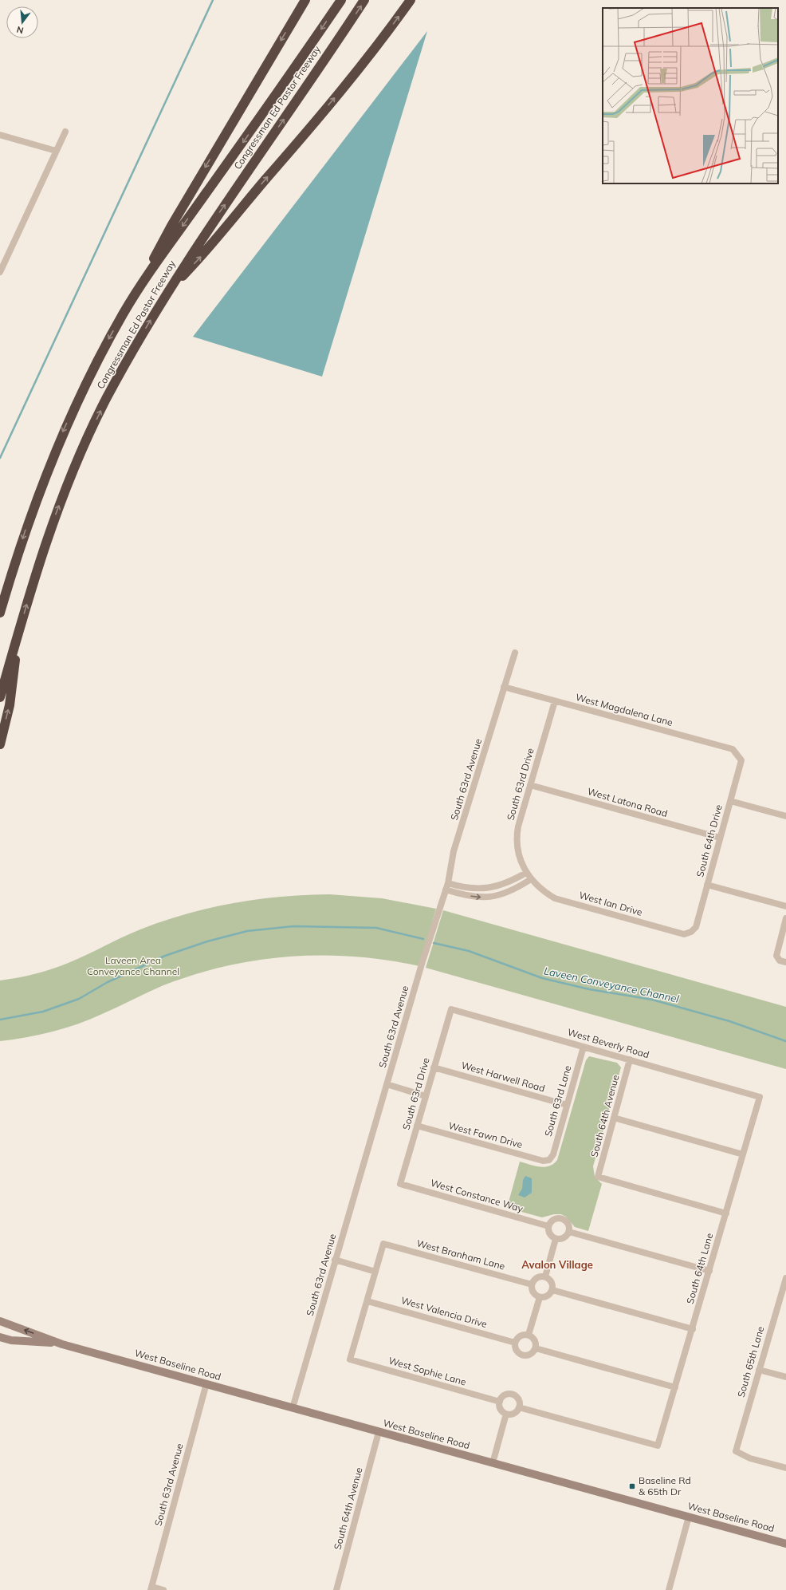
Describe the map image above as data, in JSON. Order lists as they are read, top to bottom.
{
  "streets": {
    "highway": ["Congressman Ed Pastor Freeway"],
    "main road": ["West Baseline Road"],
    "street": [
      "West Magdalena Lane",
      "South 63rd Avenue",
      "South 63rd Drive",
      "West Latona Road",
      "South 64th Drive",
      "West Ian Drive",
      "West Beverly Road",
      "West Harwell Road",
      "South 63rd Lane",
      "South 64th Avenue",
      "West Fawn Drive",
      "West Constance Way",
      "West Branham Lane",
      "South 64th Lane",
      "West Valencia Drive",
      "South 65th Lane",
      "West Sophie Lane"
    ]
  },
  "crossings": [
    ["West Magdalena Lane", "South 63rd Avenue"],
    ["West Magdalena Lane", "South 63rd Drive"],
    ["West Magdalena Lane", "South 64th Drive"],
    ["South 63rd Avenue", "West Baseline Road"],
    ["South 63rd Drive", "West Latona Road"],
    ["South 63rd Drive", "West Ian Drive"],
    ["South 63rd Drive", "West Beverly Road"],
    ["South 63rd Drive", "West Harwell Road"],
    ["South 63rd Drive", "West Fawn Drive"],
    ["South 63rd Drive", "West Constance Way"],
    ["West Latona Road", "South 64th Drive"],
    ["South 64th Drive", "West Ian Drive"],
    ["West Beverly Road", "South 63rd Lane"],
    ["West Beverly Road", "South 64th Avenue"],
    ["West Beverly Road", "South 64th Lane"],
    ["West Harwell Road", "South 63rd Lane"],
    ["South 63rd Lane", "West Fawn Drive"],
    ["South 64th Avenue", "South 64th Lane"],
    ["South 64th Avenue", "West Baseline Road"],
    ["South 64th Lane", "West Sophie Lane"],
    ["West Valencia Drive", "West Sophie Lane"]
  ],
  "districts": ["Avalon Village"],
  "water": ["Laveen Conveyance Channel"],
  "parks": ["Laveen Area Conveyance Channel"],
  "places": {
    "transit": ["Baseline Rd & 65th Dr"]
  },
  "north": "bottom"
}
